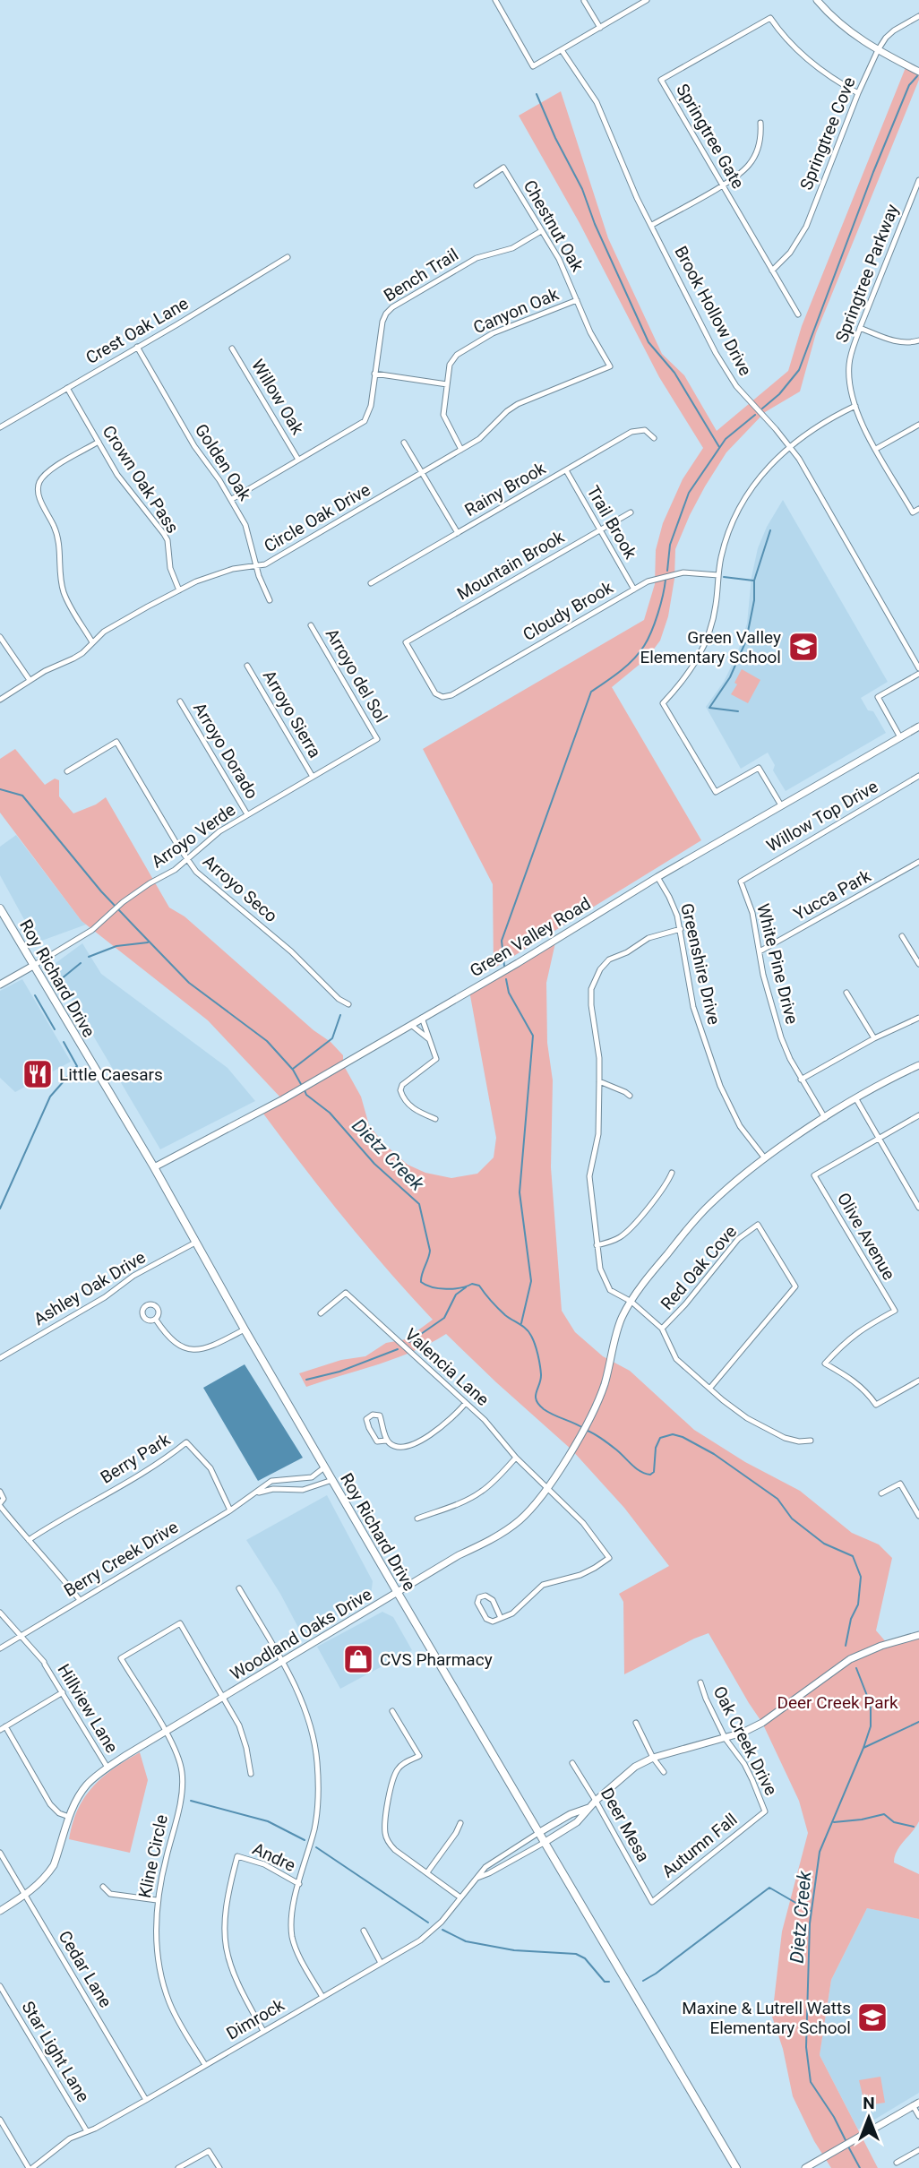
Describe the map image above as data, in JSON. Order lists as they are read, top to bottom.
{
  "streets": {
    "main road": ["Roy Richard Drive"],
    "street": [
      "Springtree Cove",
      "Springtree Gate",
      "Chestnut Oak",
      "Springtree Parkway",
      "Bench Trail",
      "Canyon Oak",
      "Brook Hollow Drive",
      "Crest Oak Lane",
      "Willow Oak",
      "Golden Oak",
      "Crown Oak Pass",
      "Rainy Brook",
      "Circle Oak Drive",
      "Trail Brook",
      "Mountain Brook",
      "Cloudy Brook",
      "Arroyo del Sol",
      "Arroyo Sierra",
      "Arroyo Dorado",
      "Willow Top Drive",
      "Arroyo Verde",
      "Arroyo Seco",
      "Yucca Park",
      "Green Valley Road",
      "Greenshire Drive",
      "White Pine Drive",
      "Olive Avenue",
      "Red Oak Cove",
      "Ashley Oak Drive",
      "Valencia Lane",
      "Berry Park",
      "Berry Creek Drive",
      "Woodland Oaks Drive",
      "Hillview Lane",
      "Oak Creek Drive",
      "Deer Mesa",
      "Autumn Fall",
      "Kline Circle",
      "Andre",
      "Cedar Lane",
      "Dimrock",
      "Star Light Lane"
    ]
  },
  "crossings": [
    ["Springtree Cove", "Springtree Gate"],
    ["Chestnut Oak", "Bench Trail"],
    ["Chestnut Oak", "Canyon Oak"],
    ["Chestnut Oak", "Circle Oak Drive"],
    ["Bench Trail", "Willow Oak"],
    ["Bench Trail", "Golden Oak"],
    ["Canyon Oak", "Circle Oak Drive"],
    ["Crest Oak Lane", "Golden Oak"],
    ["Crest Oak Lane", "Crown Oak Pass"],
    ["Golden Oak", "Circle Oak Drive"],
    ["Crown Oak Pass", "Circle Oak Drive"],
    ["Rainy Brook", "Trail Brook"],
    ["Trail Brook", "Mountain Brook"],
    ["Trail Brook", "Cloudy Brook"],
    ["Mountain Brook", "Cloudy Brook"],
    ["Arroyo del Sol", "Arroyo Verde"],
    ["Arroyo Sierra", "Arroyo Verde"],
    ["Arroyo Dorado", "Arroyo Verde"],
    ["Willow Top Drive", "White Pine Drive"],
    ["Arroyo Verde", "Arroyo Seco"],
    ["Arroyo Verde", "Roy Richard Drive"],
    ["Yucca Park", "White Pine Drive"],
    ["Green Valley Road", "Greenshire Drive"],
    ["Green Valley Road", "Roy Richard Drive"],
    ["Greenshire Drive", "Woodland Oaks Drive"],
    ["White Pine Drive", "Woodland Oaks Drive"],
    ["Roy Richard Drive", "Ashley Oak Drive"],
    ["Roy Richard Drive", "Berry Creek Drive"],
    ["Roy Richard Drive", "Woodland Oaks Drive"],
    ["Roy Richard Drive", "Dimrock"],
    ["Valencia Lane", "Woodland Oaks Drive"],
    ["Berry Park", "Berry Creek Drive"],
    ["Berry Creek Drive", "Hillview Lane"],
    ["Woodland Oaks Drive", "Hillview Lane"],
    ["Woodland Oaks Drive", "Kline Circle"],
    ["Woodland Oaks Drive", "Cedar Lane"],
    ["Oak Creek Drive", "Autumn Fall"],
    ["Deer Mesa", "Autumn Fall"],
    ["Kline Circle", "Dimrock"],
    ["Andre", "Dimrock"],
    ["Cedar Lane", "Dimrock"],
    ["Dimrock", "Star Light Lane"]
  ],
  "water": ["Dietz Creek"],
  "parks": ["Deer Creek Park"],
  "places": {
    "school or university": ["Green Valley Elementary School", "Maxine & Lutrell Watts Elementary School"],
    "restaurant": ["Little Caesars"],
    "shop": ["CVS Pharmacy"]
  },
  "north": "top"
}
